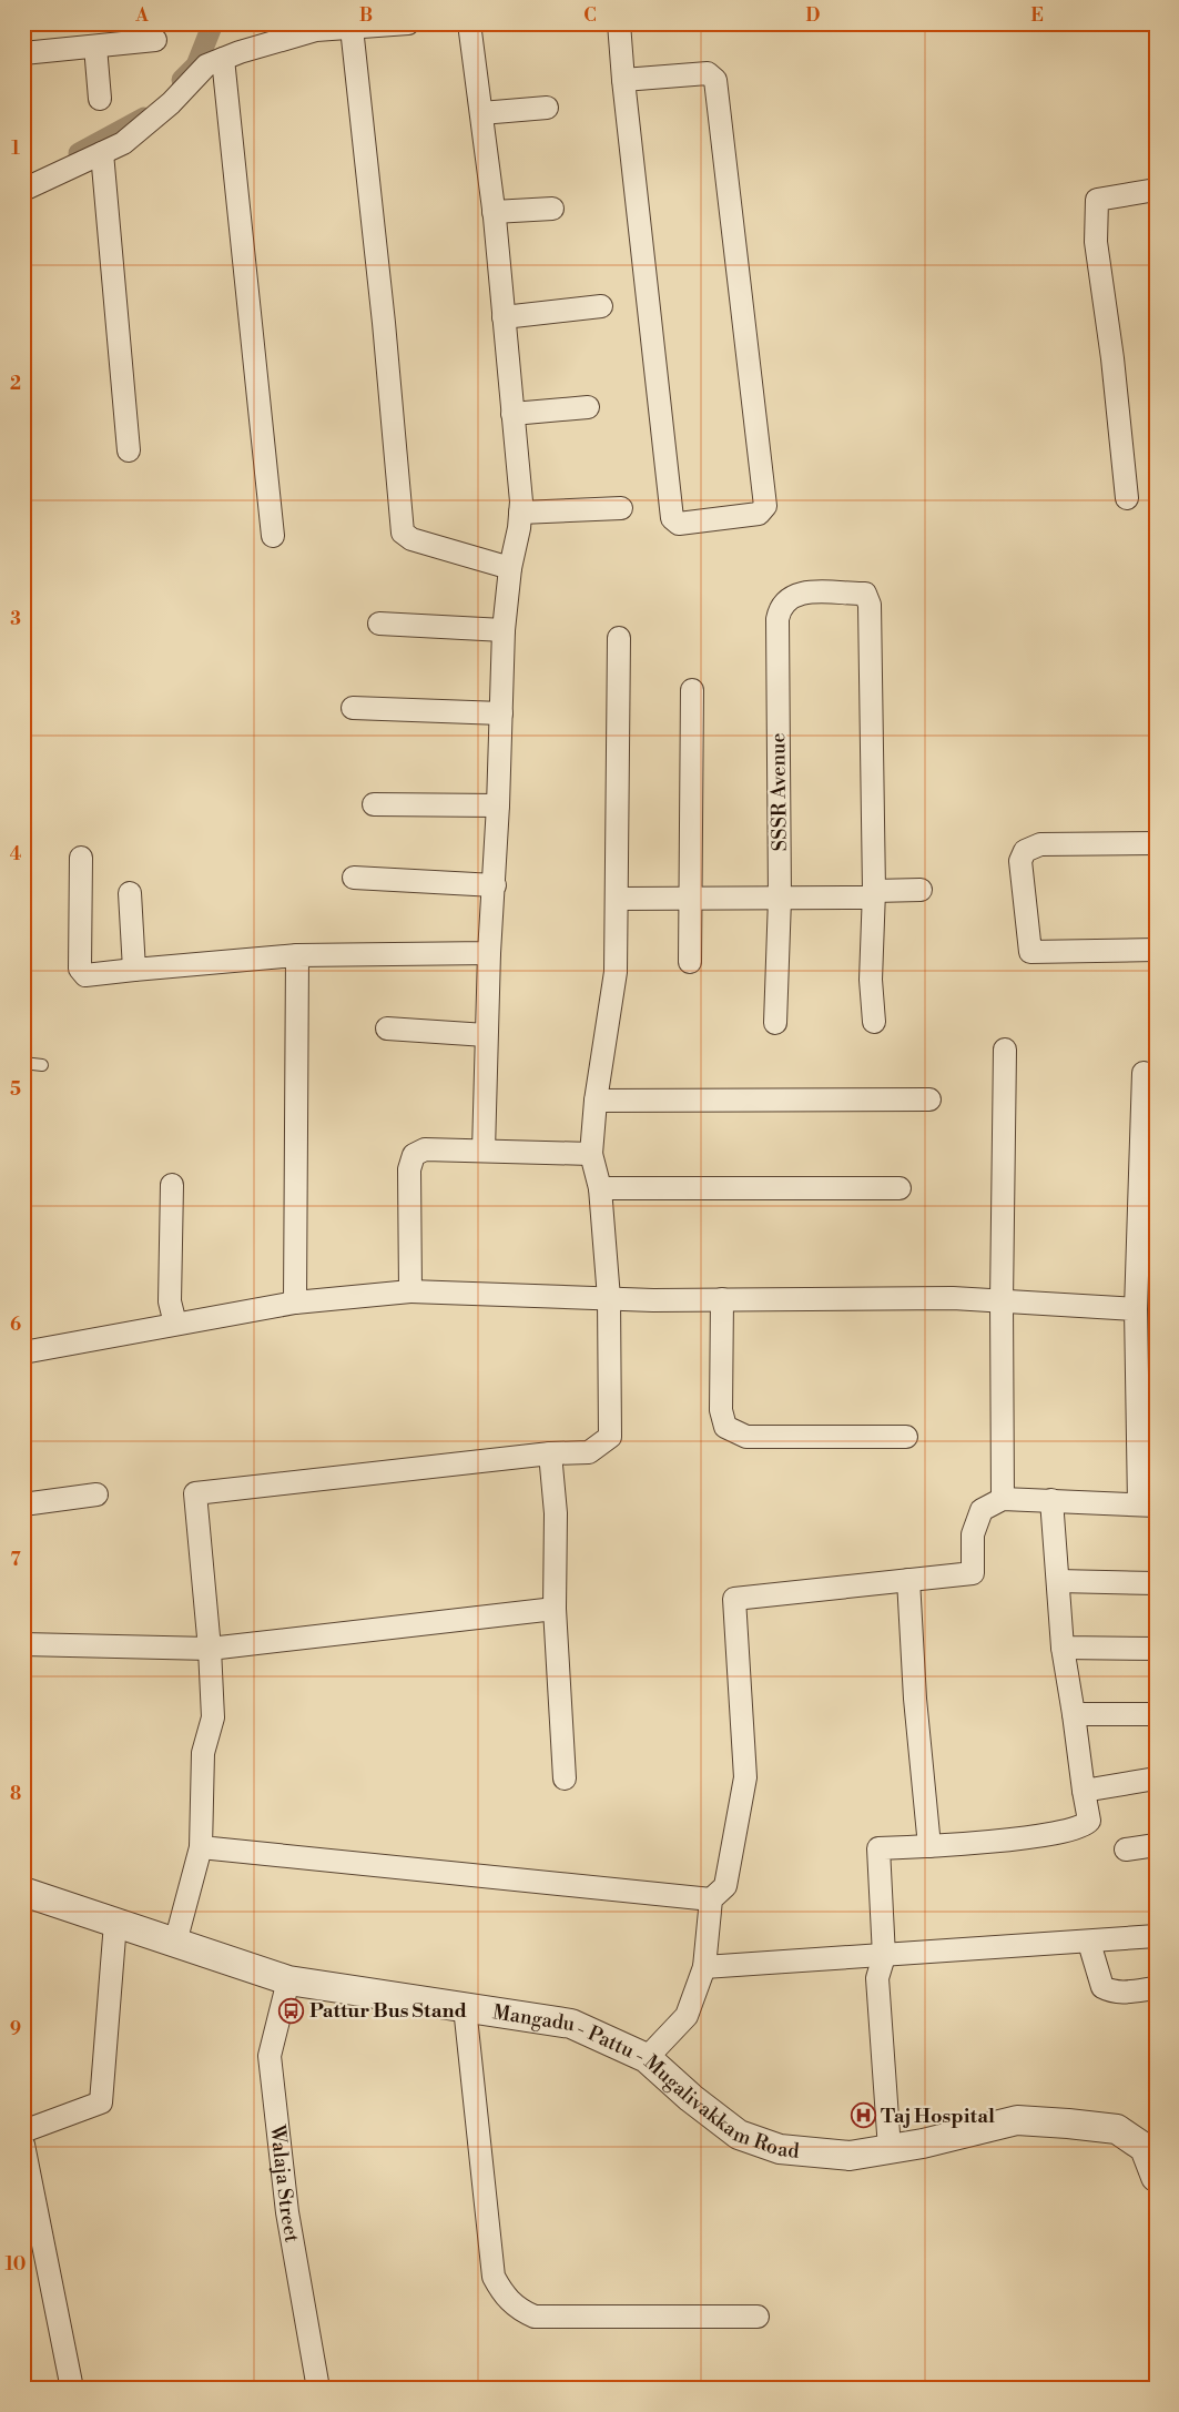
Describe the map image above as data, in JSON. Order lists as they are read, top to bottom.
{
  "streets": {
    "street": ["SSSR Avenue", "Mangadu - Pattu - Mugalivakkam Road", "Walaja Street"]
  },
  "crossings": [
    ["Mangadu - Pattu - Mugalivakkam Road", "Walaja Street"]
  ],
  "places": {
    "bus stop": ["Pattur Bus Stand"],
    "hospital": ["Taj Hospital"]
  },
  "grid": {
    "columns": [
      "A",
      "B",
      "C",
      "D",
      "E"
    ],
    "rows": [
      "1",
      "2",
      "3",
      "4",
      "5",
      "6",
      "7",
      "8",
      "9",
      "10"
    ]
  }
}
